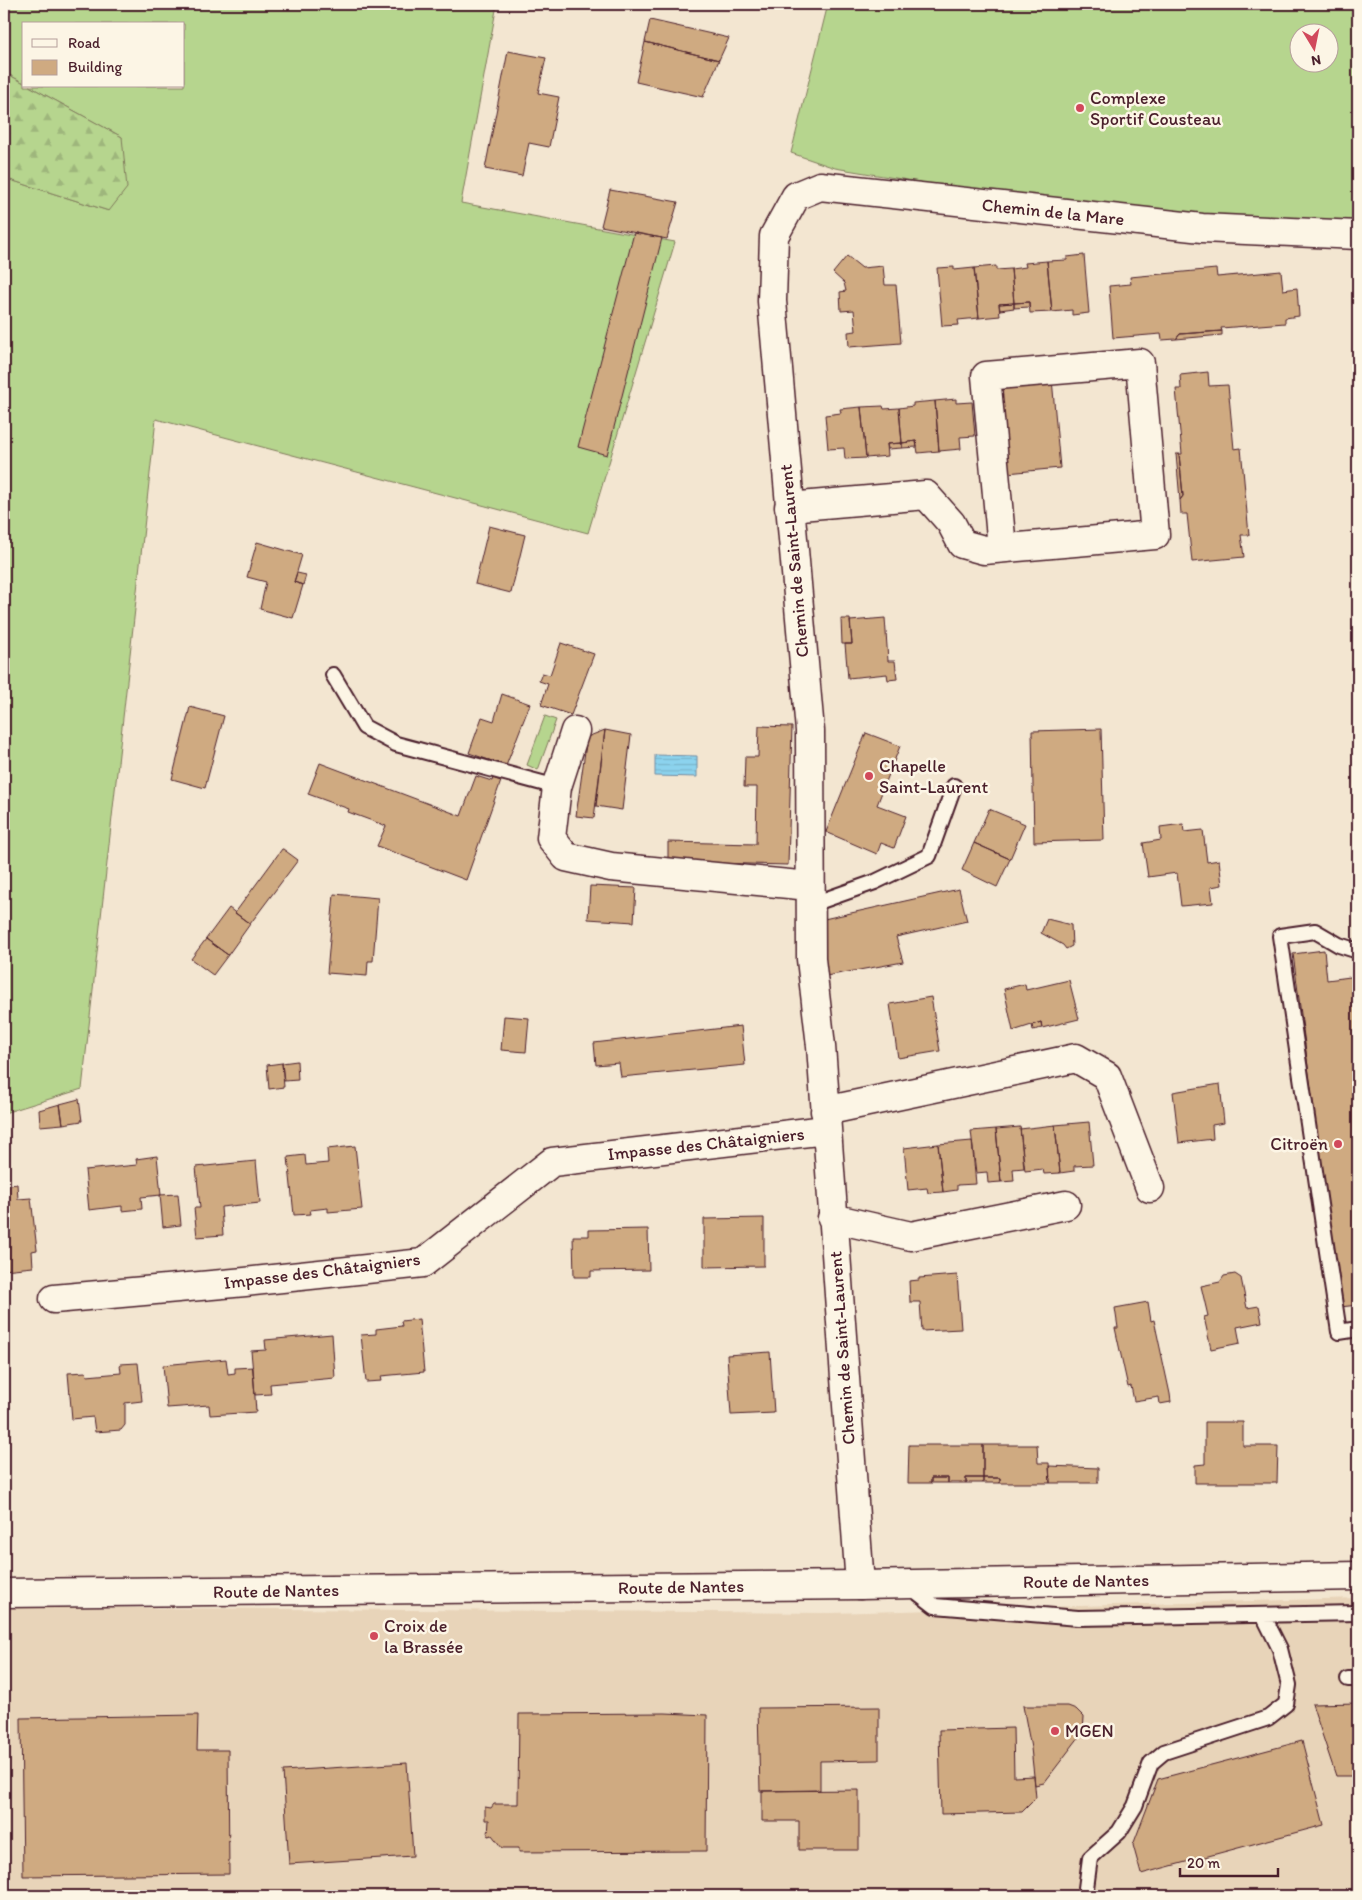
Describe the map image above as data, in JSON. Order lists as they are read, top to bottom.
{
  "streets": {
    "street": [
      "Chemin de la Mare",
      "Chemin de Saint-Laurent",
      "Impasse des Châtaigniers",
      "Route de Nantes"
    ]
  },
  "crossings": [
    ["Chemin de la Mare", "Chemin de Saint-Laurent"],
    ["Chemin de Saint-Laurent", "Impasse des Châtaigniers"],
    ["Chemin de Saint-Laurent", "Route de Nantes"]
  ],
  "places": [
    "Complexe Sportif Cousteau",
    "Chapelle Saint-Laurent",
    "Citroën",
    "Croix de la Brassée",
    "MGEN"
  ],
  "legend": ["Road", "Building"],
  "scale_bar": "20 m",
  "north": "bottom"
}
